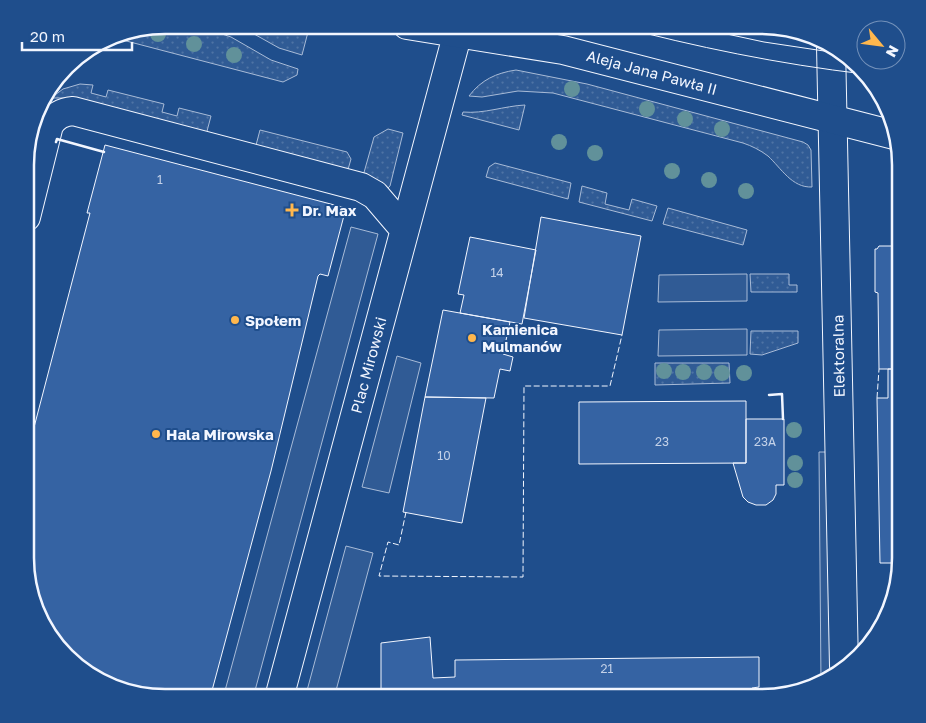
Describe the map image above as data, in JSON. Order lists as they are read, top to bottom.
{
  "streets": {
    "street": ["Aleja Jana Pawła II", "Elektoralna", "Plac Mirowski"]
  },
  "crossings": [
    ["Aleja Jana Pawła II", "Elektoralna"]
  ],
  "places": {
    "health": ["Dr. Max"],
    "other": ["Społem", "Kamienica Mulmanów", "Hala Mirowska"]
  },
  "house_numbers": [
    "1",
    "14",
    "23",
    "23A",
    "10",
    "21"
  ],
  "scale_bar": "20 m",
  "north": "bottom right"
}
